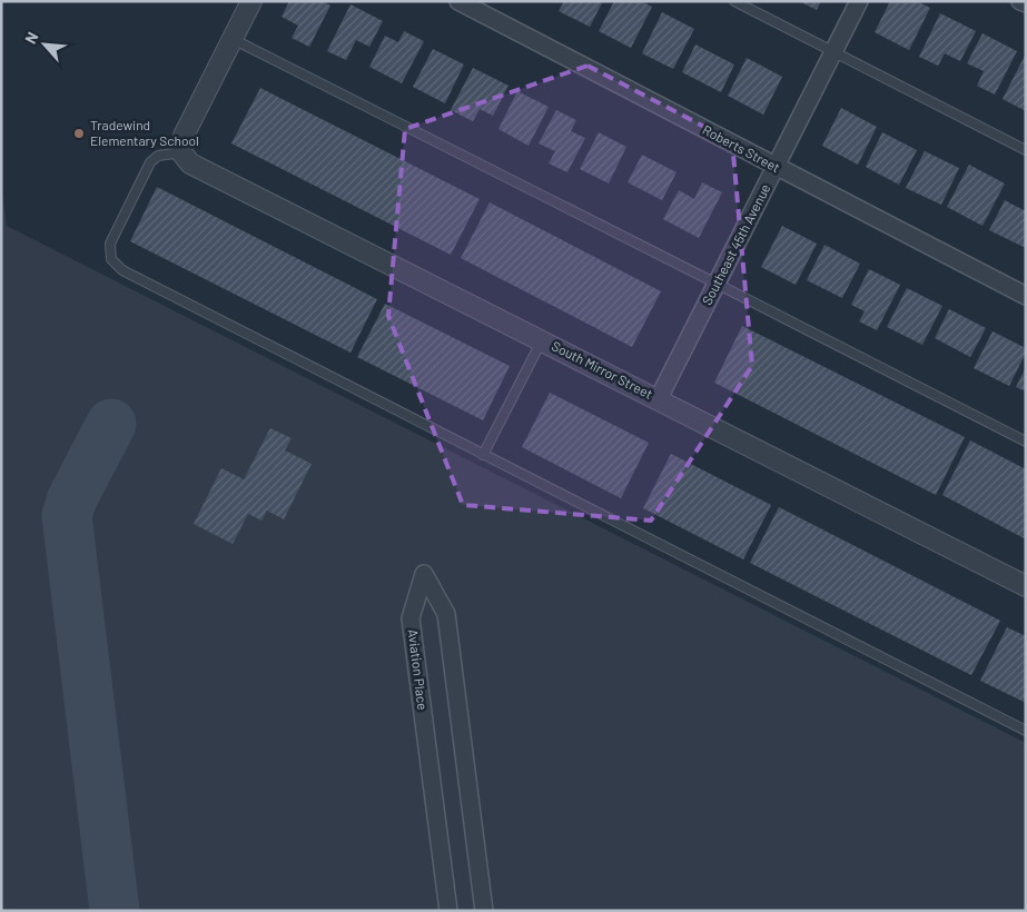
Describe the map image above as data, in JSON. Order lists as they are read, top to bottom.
{
  "streets": {
    "street": [
      "Roberts Street",
      "Southeast 45th Avenue",
      "South Mirror Street",
      "Aviation Place"
    ]
  },
  "crossings": [
    ["Roberts Street", "Southeast 45th Avenue"],
    ["Southeast 45th Avenue", "South Mirror Street"]
  ],
  "places": ["Tradewind Elementary School"],
  "north": "top left"
}
